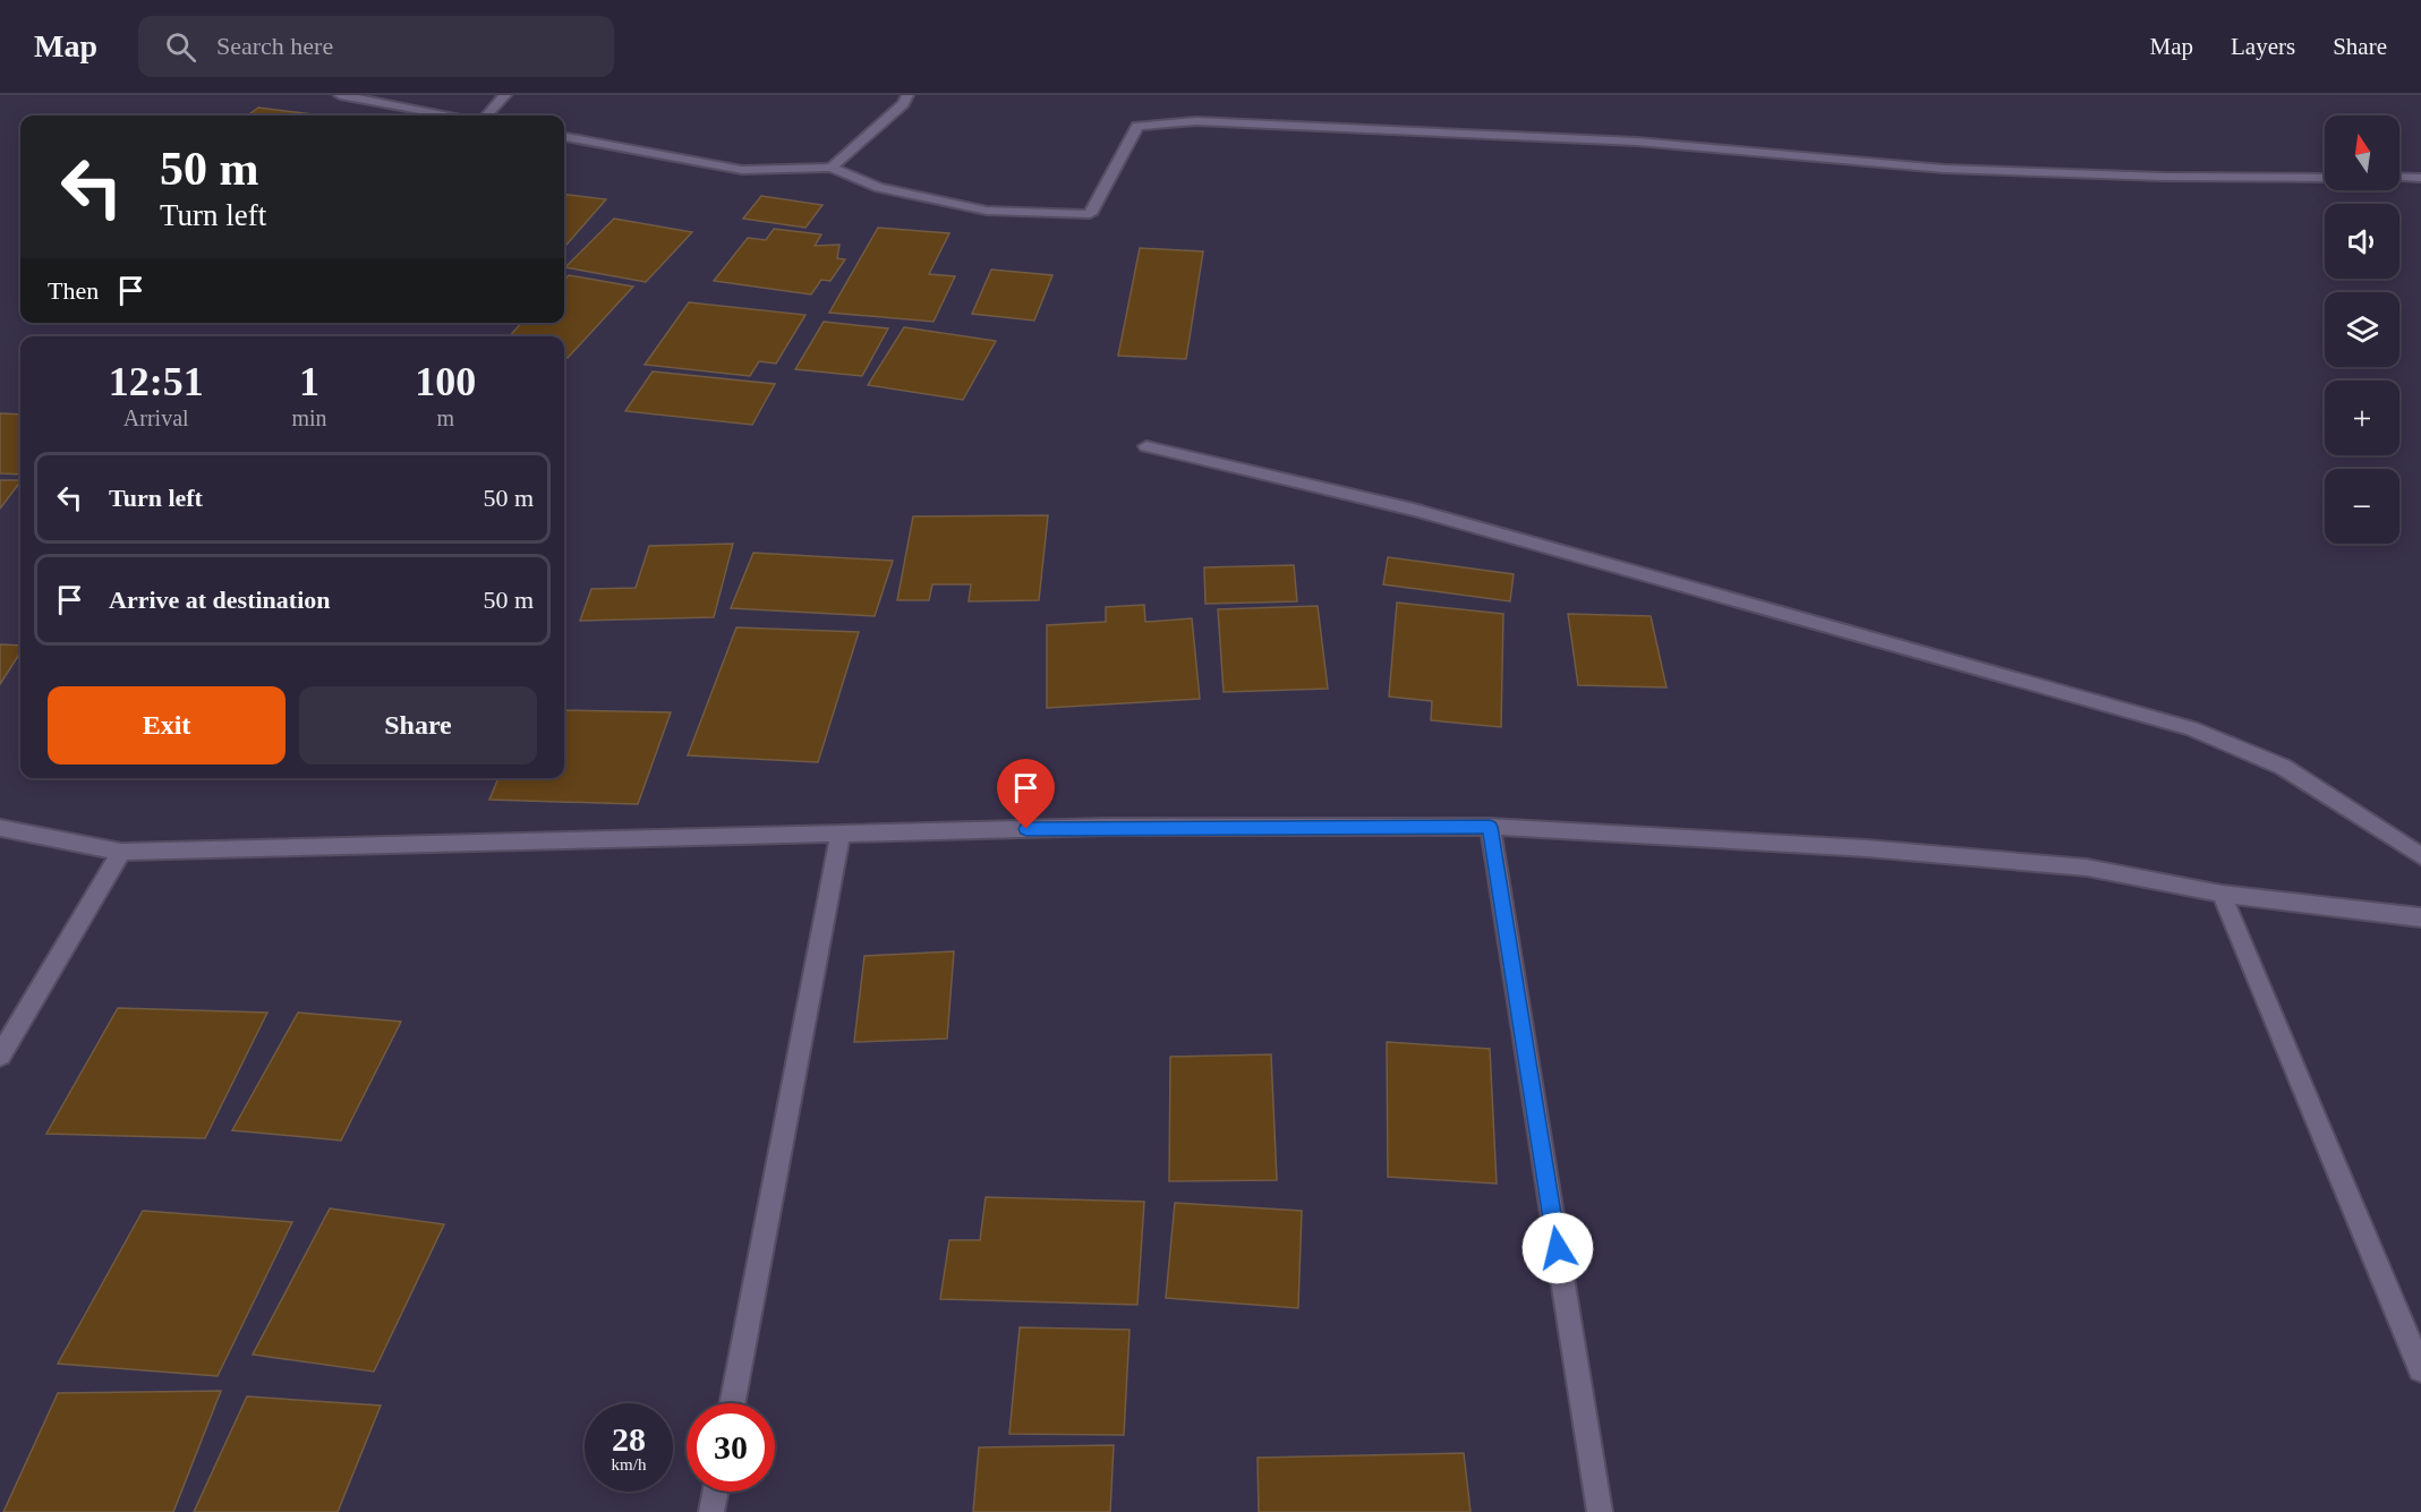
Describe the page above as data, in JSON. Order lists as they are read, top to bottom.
{
  "north": "top",
  "page": {
    "header": "Map",
    "search": "Search here",
    "nav": ["Map", "Layers", "Share"],
    "map_buttons": ["+", "−"],
    "turn": ["50 m", "Turn left"],
    "then": "Then",
    "eta": [
      "12:51",
      "Arrival",
      "1",
      "min",
      "100",
      "m"
    ],
    "list": [
      {
        "name": "Turn left",
        "value": "50 m"
      },
      {
        "name": "Arrive at destination",
        "value": "50 m"
      }
    ],
    "buttons": ["Exit", "Share"],
    "speed": "28 km/h",
    "limit": "30"
  }
}
